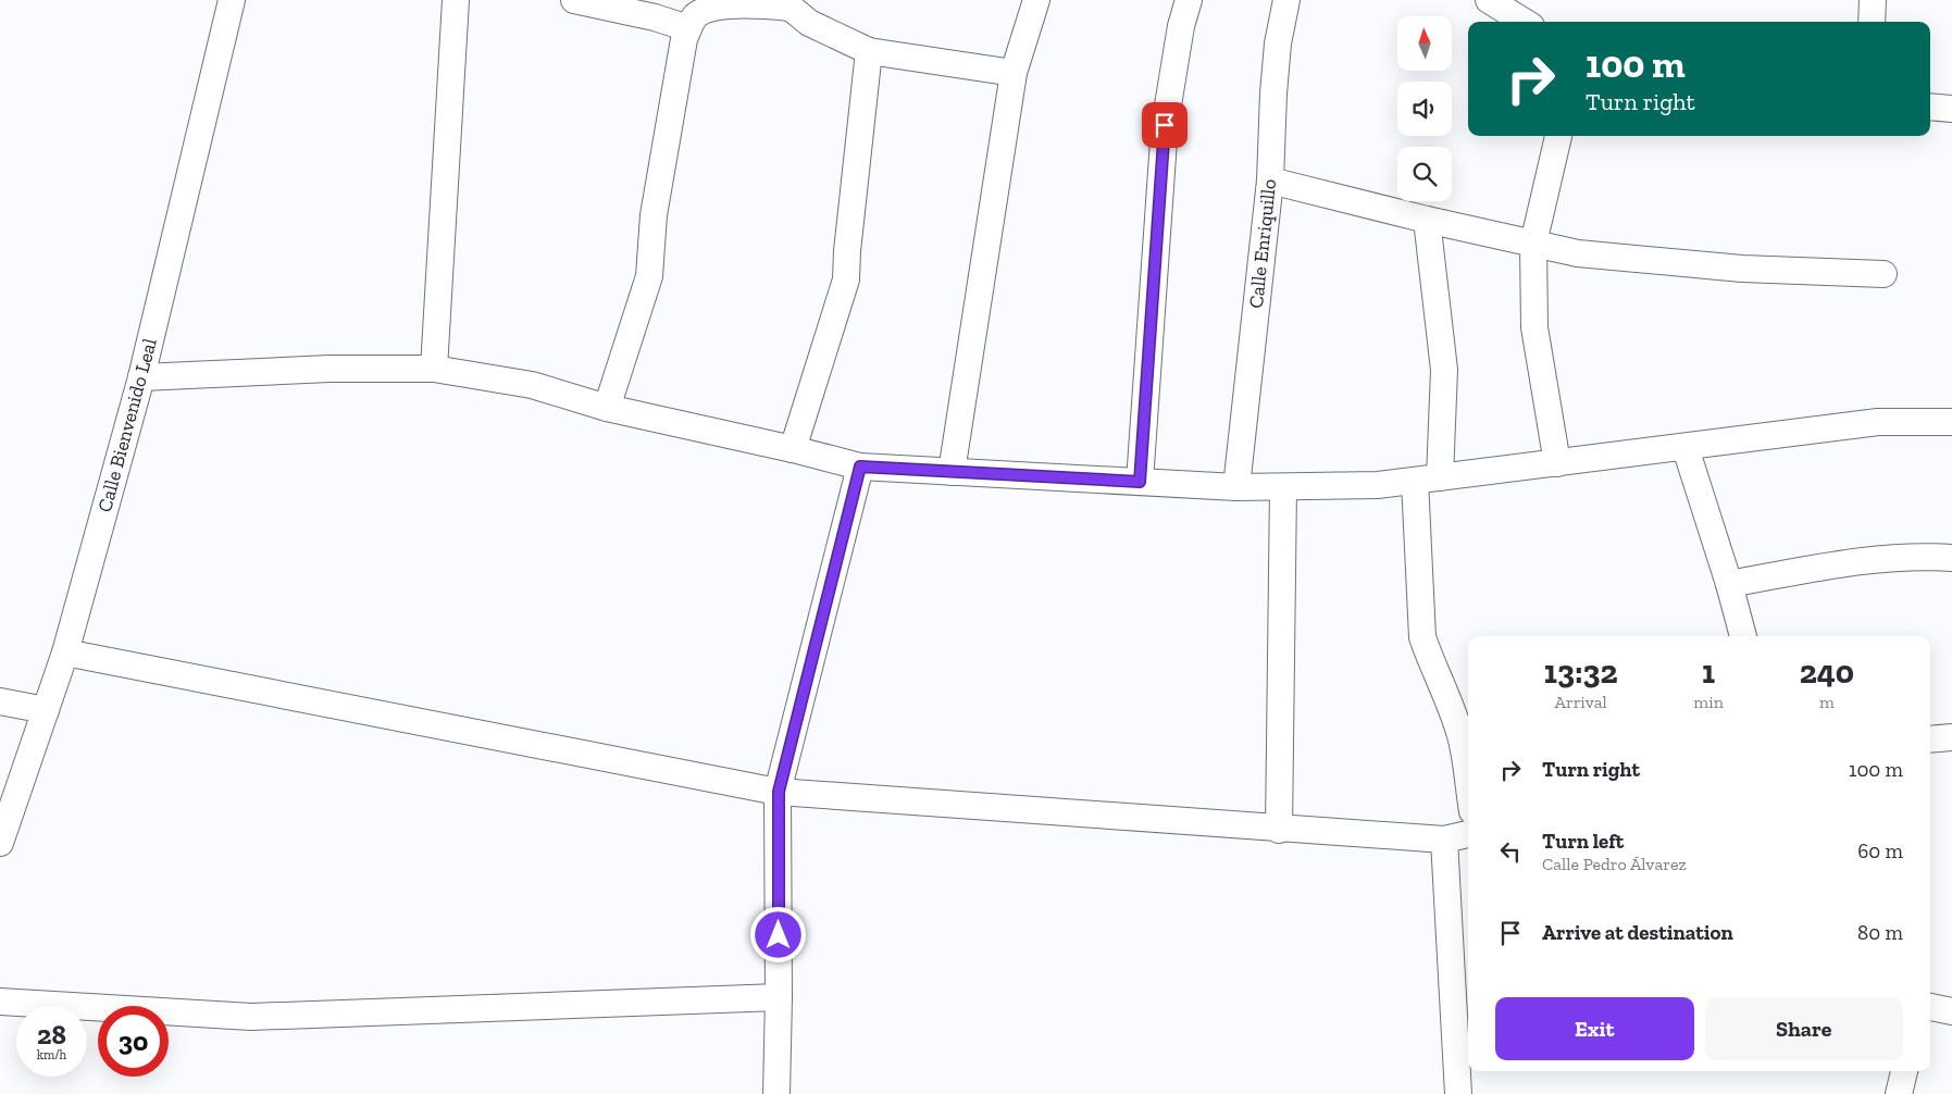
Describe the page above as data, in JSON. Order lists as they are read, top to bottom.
{
  "streets": {
    "street": ["Calle Enriquillo", "Calle Bienvenido Leal"]
  },
  "north": "top",
  "page": {
    "turn": ["100 m", "Turn right"],
    "eta": [
      "13:32",
      "Arrival",
      "1",
      "min",
      "240",
      "m"
    ],
    "list": [
      {
        "name": "Turn right",
        "value": "100 m"
      },
      {
        "name": "Turn left",
        "note": "Calle Pedro Álvarez",
        "value": "60 m"
      },
      {
        "name": "Arrive at destination",
        "value": "80 m"
      }
    ],
    "buttons": ["Exit", "Share"],
    "speed": "28 km/h",
    "limit": "30"
  }
}
